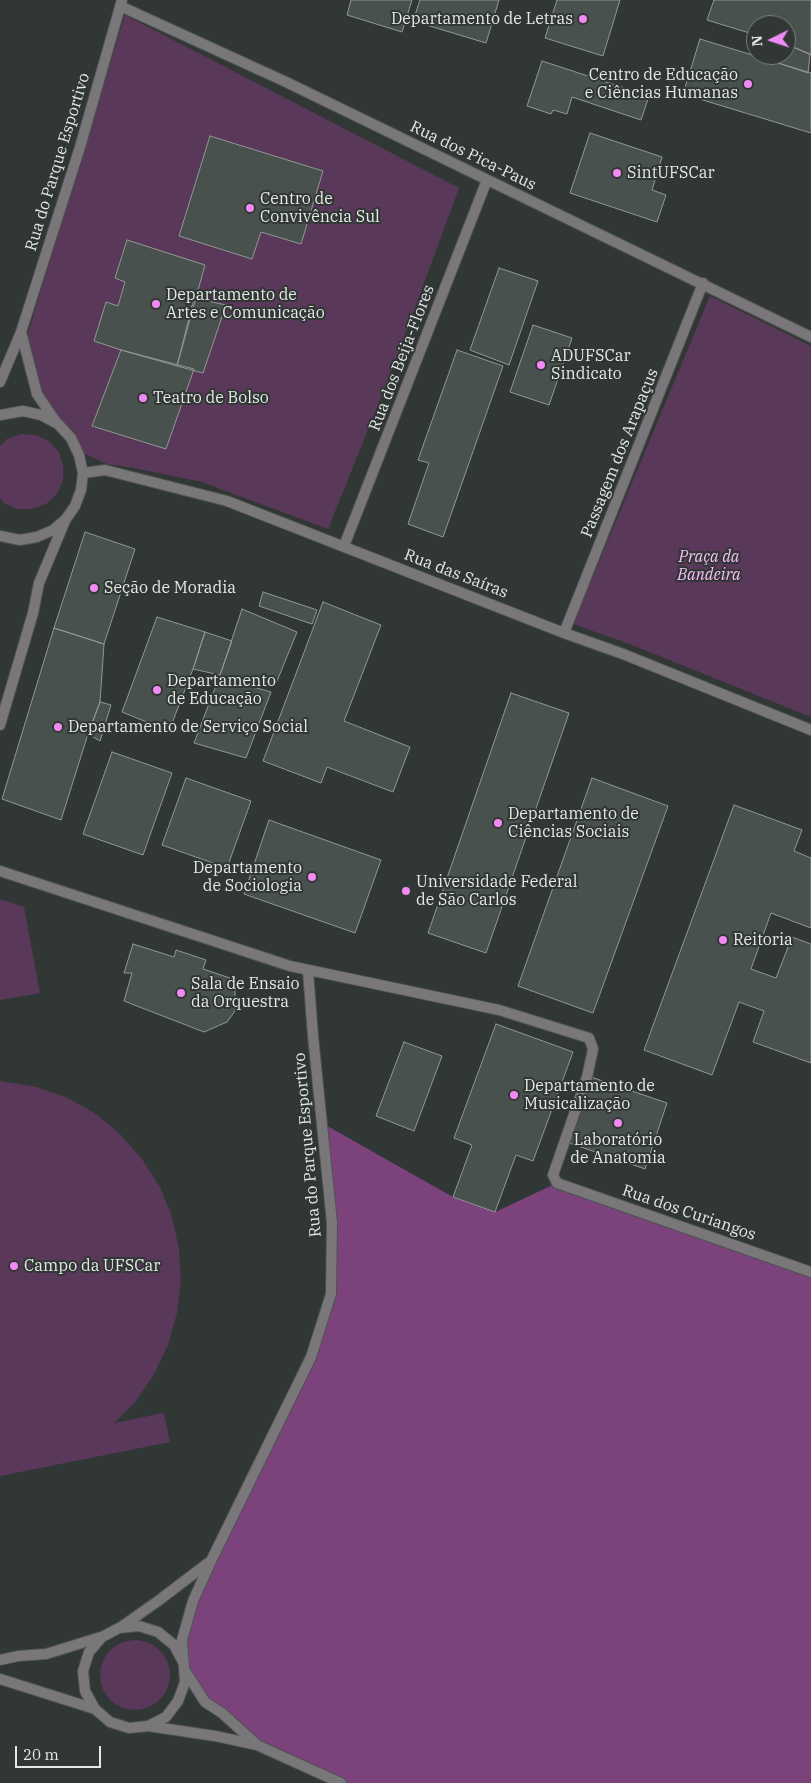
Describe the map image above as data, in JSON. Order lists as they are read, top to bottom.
{
  "streets": {
    "street": [
      "Rua dos Pica-Paus",
      "Rua do Parque Esportivo",
      "Rua dos Beija-Flores",
      "Passagem dos Arapaçus",
      "Rua das Saíras",
      "Rua dos Curiangos"
    ]
  },
  "crossings": [
    ["Rua dos Pica-Paus", "Rua do Parque Esportivo"],
    ["Rua dos Pica-Paus", "Rua dos Beija-Flores"],
    ["Rua dos Pica-Paus", "Passagem dos Arapaçus"],
    ["Rua do Parque Esportivo", "Rua dos Curiangos"],
    ["Rua dos Beija-Flores", "Rua das Saíras"],
    ["Passagem dos Arapaçus", "Rua das Saíras"]
  ],
  "parks": ["Praça da Bandeira"],
  "places": [
    "Departamento de Letras",
    "Centro de Educação e Ciências Humanas",
    "SintUFSCar",
    "Centro de Convivência Sul",
    "Departamento de Artes e Comunicação",
    "ADUFSCar Sindicato",
    "Teatro de Bolso",
    "Seção de Moradia",
    "Departamento de Educação",
    "Departamento de Serviço Social",
    "Departamento de Ciências Sociais",
    "Departamento de Sociologia",
    "Universidade Federal de São Carlos",
    "Reitoria",
    "Sala de Ensaio da Orquestra",
    "Departamento de Musicalização",
    "Laboratório de Anatomia",
    "Campo da UFSCar"
  ],
  "scale_bar": "20 m",
  "north": "left"
}
